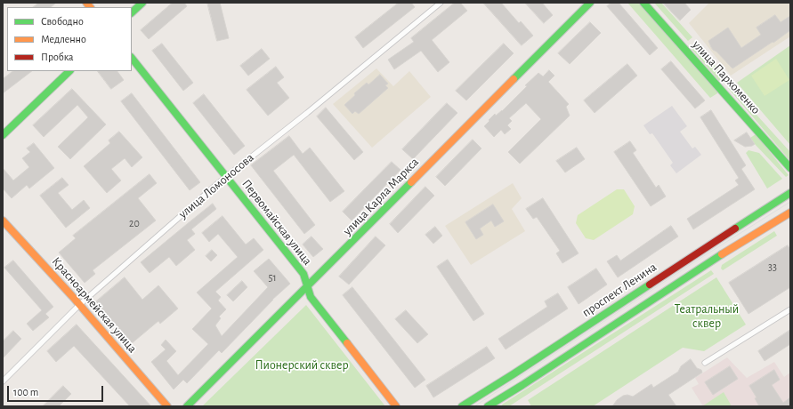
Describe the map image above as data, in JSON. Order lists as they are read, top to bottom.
{
  "streets": {
    "street": [
      "улица Пархоменко",
      "улица Ломоносова",
      "улица Карла Маркса",
      "Первомайская улица",
      "проспект Ленина",
      "Красноармейская улица"
    ]
  },
  "crossings": [
    ["улица Ломоносова", "Первомайская улица"],
    ["улица Ломоносова", "Красноармейская улица"],
    ["улица Карла Маркса", "Первомайская улица"]
  ],
  "parks": ["Театральный сквер", "Пионерский сквер"],
  "house_numbers": ["20", "33", "51"],
  "legend": ["Свободно", "Медленно", "Пробка"],
  "scale_bar": "100 m"
}
